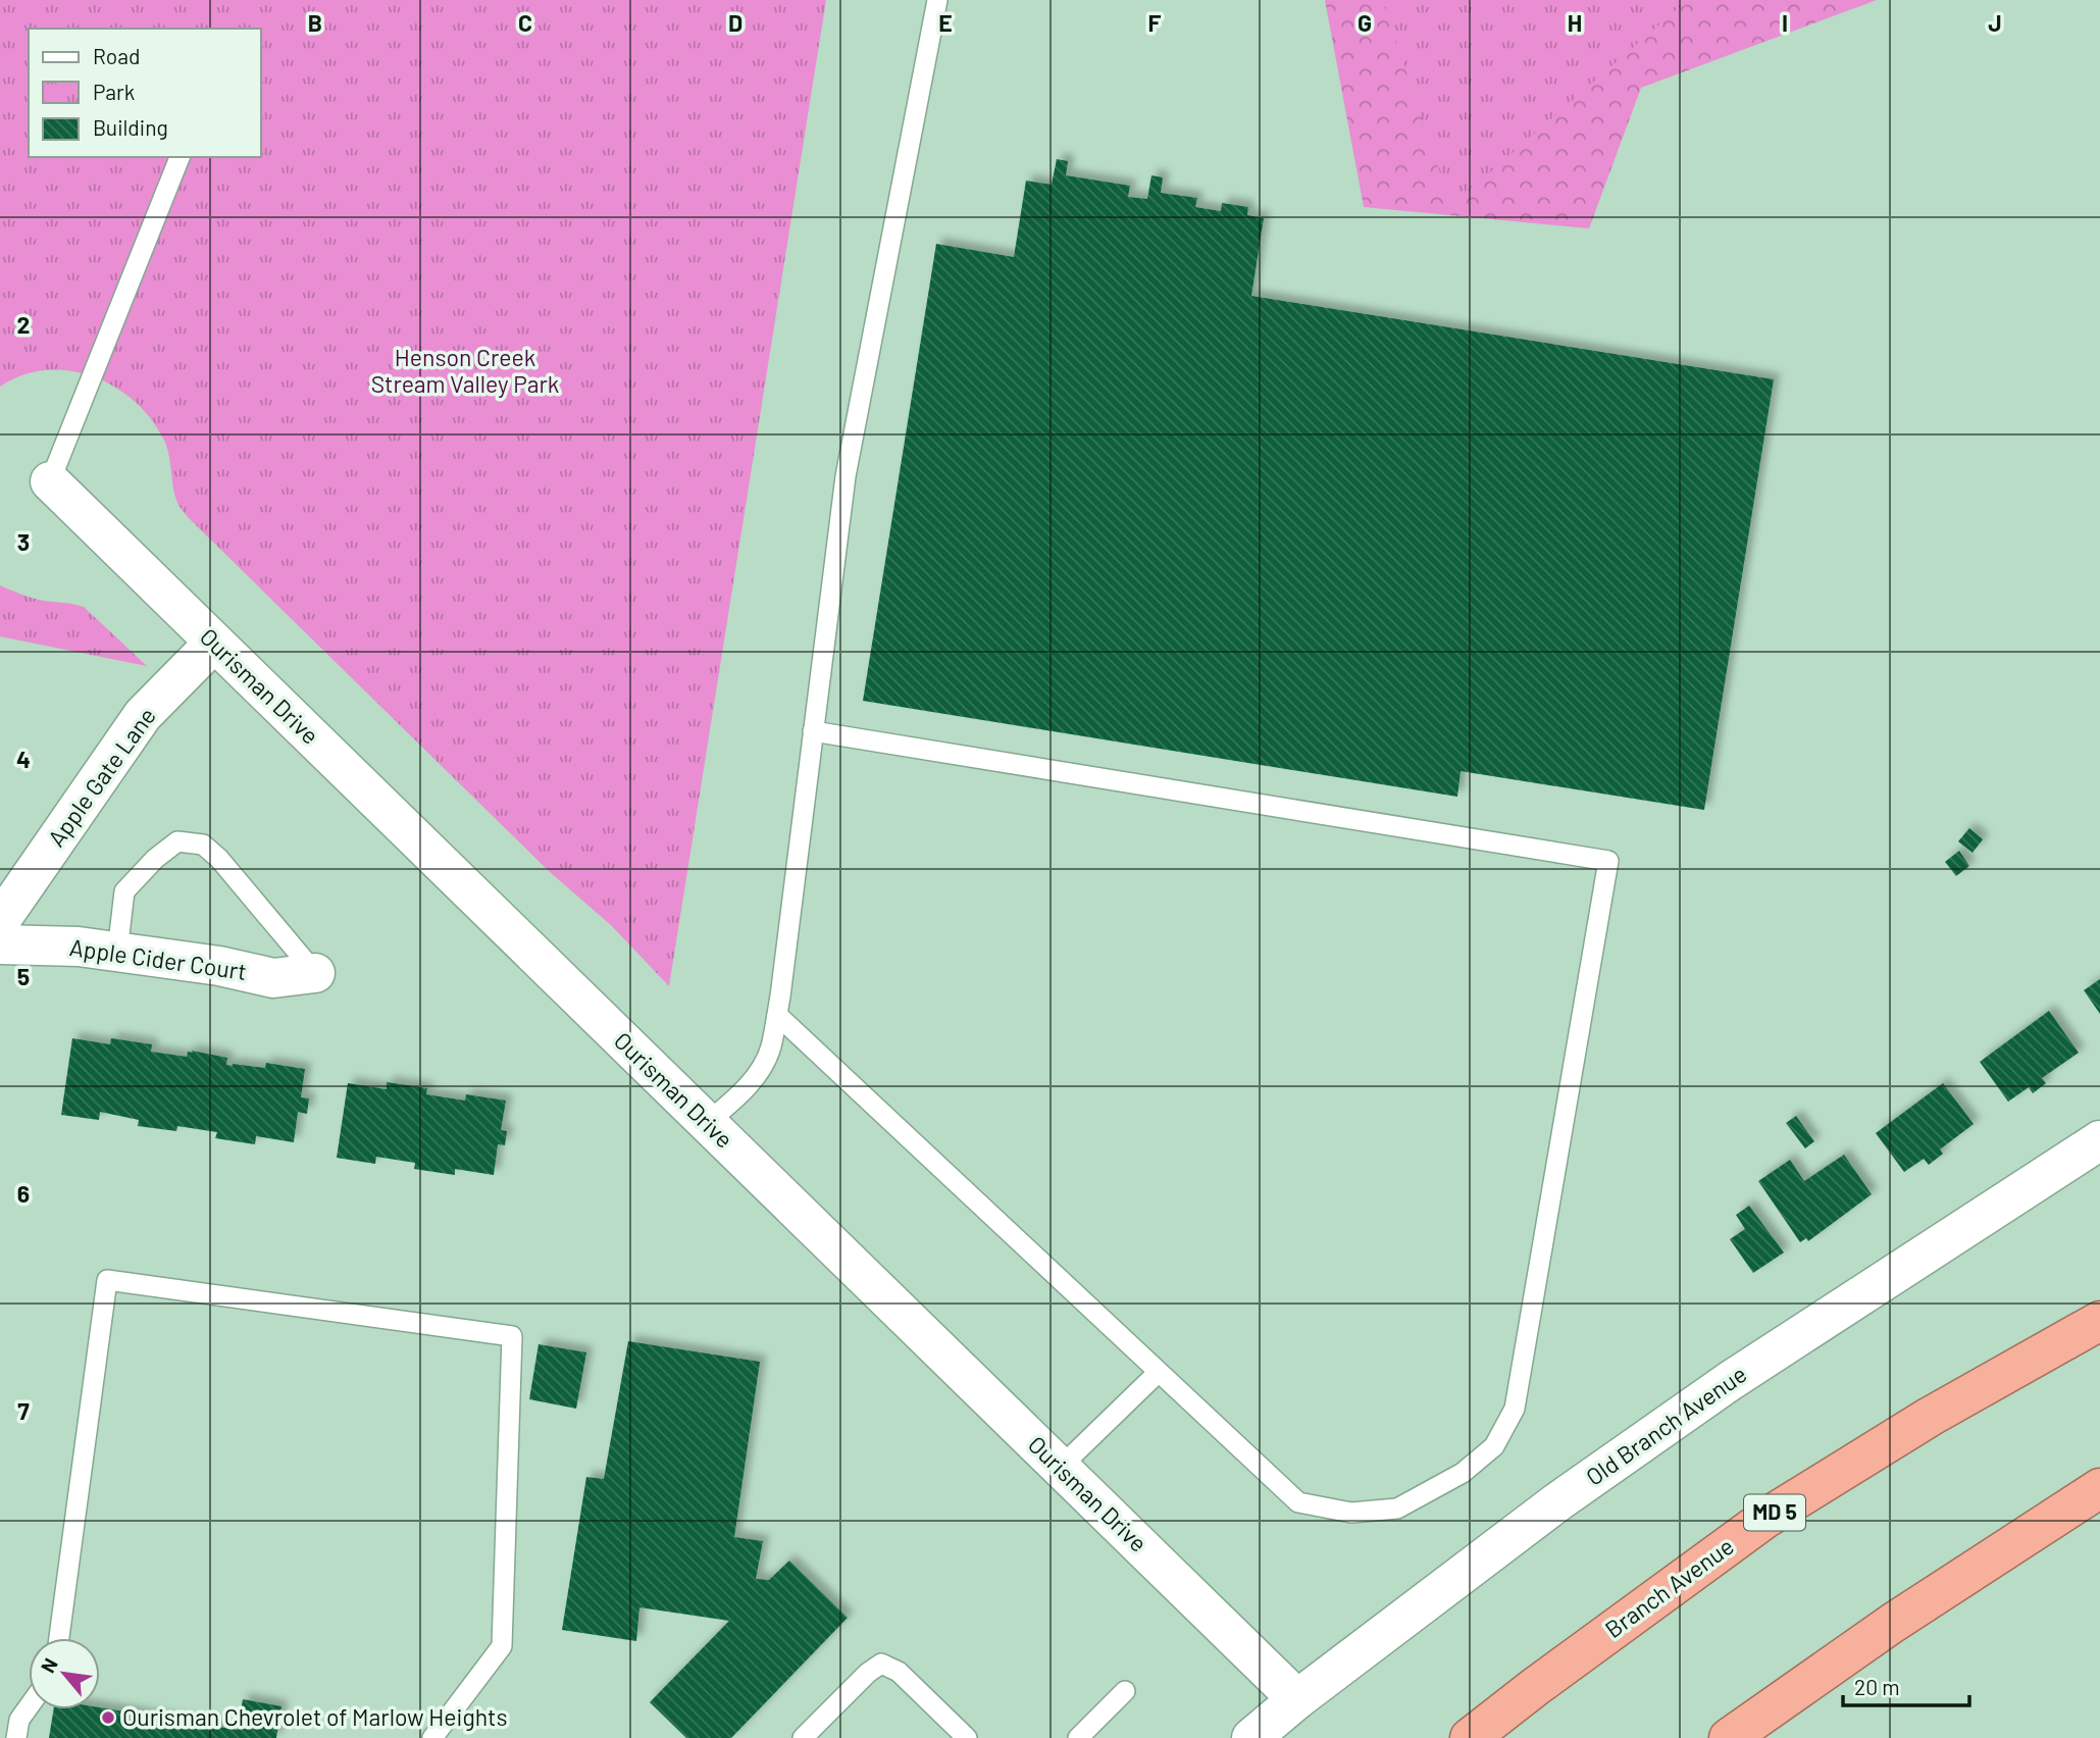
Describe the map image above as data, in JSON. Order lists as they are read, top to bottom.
{
  "streets": {
    "highway": ["MD 5", "Branch Avenue"],
    "street": [
      "Ourisman Drive",
      "Apple Gate Lane",
      "Apple Cider Court",
      "Old Branch Avenue"
    ]
  },
  "crossings": [
    ["Ourisman Drive", "Apple Gate Lane"],
    ["Ourisman Drive", "Old Branch Avenue"]
  ],
  "parks": ["Henson Creek Stream Valley Park"],
  "places": ["Ourisman Chevrolet of Marlow Heights"],
  "legend": ["Road", "Park", "Building"],
  "scale_bar": "20 m",
  "north": "top left",
  "grid": {
    "columns": [
      "B",
      "C",
      "D",
      "E",
      "F",
      "G",
      "H",
      "I",
      "J"
    ],
    "rows": [
      "2",
      "3",
      "4",
      "5",
      "6",
      "7"
    ]
  }
}
